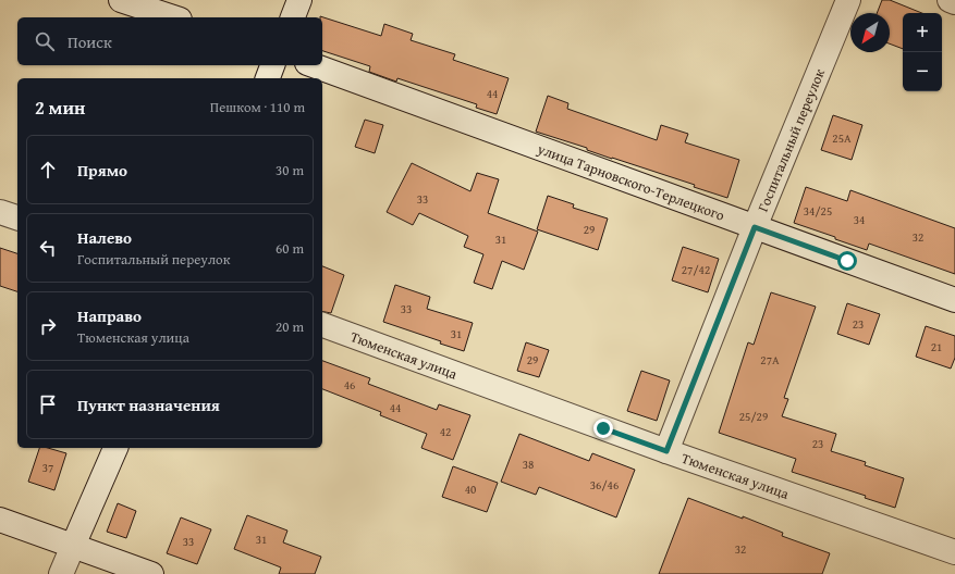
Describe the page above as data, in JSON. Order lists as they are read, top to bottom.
{
  "streets": {
    "street": ["Госпитальный переулок", "улица Тарновского-Терлецкого", "Тюменская улица"]
  },
  "crossings": [
    ["Госпитальный переулок", "улица Тарновского-Терлецкого"],
    ["Госпитальный переулок", "Тюменская улица"]
  ],
  "house_numbers": [
    "44",
    "25А",
    "33",
    "34/25",
    "34",
    "29",
    "32",
    "31",
    "27/42",
    "33",
    "23",
    "31",
    "21",
    "29",
    "27А",
    "46",
    "44",
    "25/29",
    "42",
    "23",
    "38",
    "37",
    "36/46",
    "40",
    "31",
    "33",
    "32"
  ],
  "north": "bottom left",
  "page": {
    "map_buttons": ["+", "−"],
    "search": "Поиск",
    "heading": ["2 мин", "Пешком · 110 m"],
    "list": [
      ["Прямо", "30 m"],
      ["Налево", "Госпитальный переулок", "60 m"],
      ["Направо", "Тюменская улица", "20 m"],
      "Пункт назначения"
    ]
  }
}
